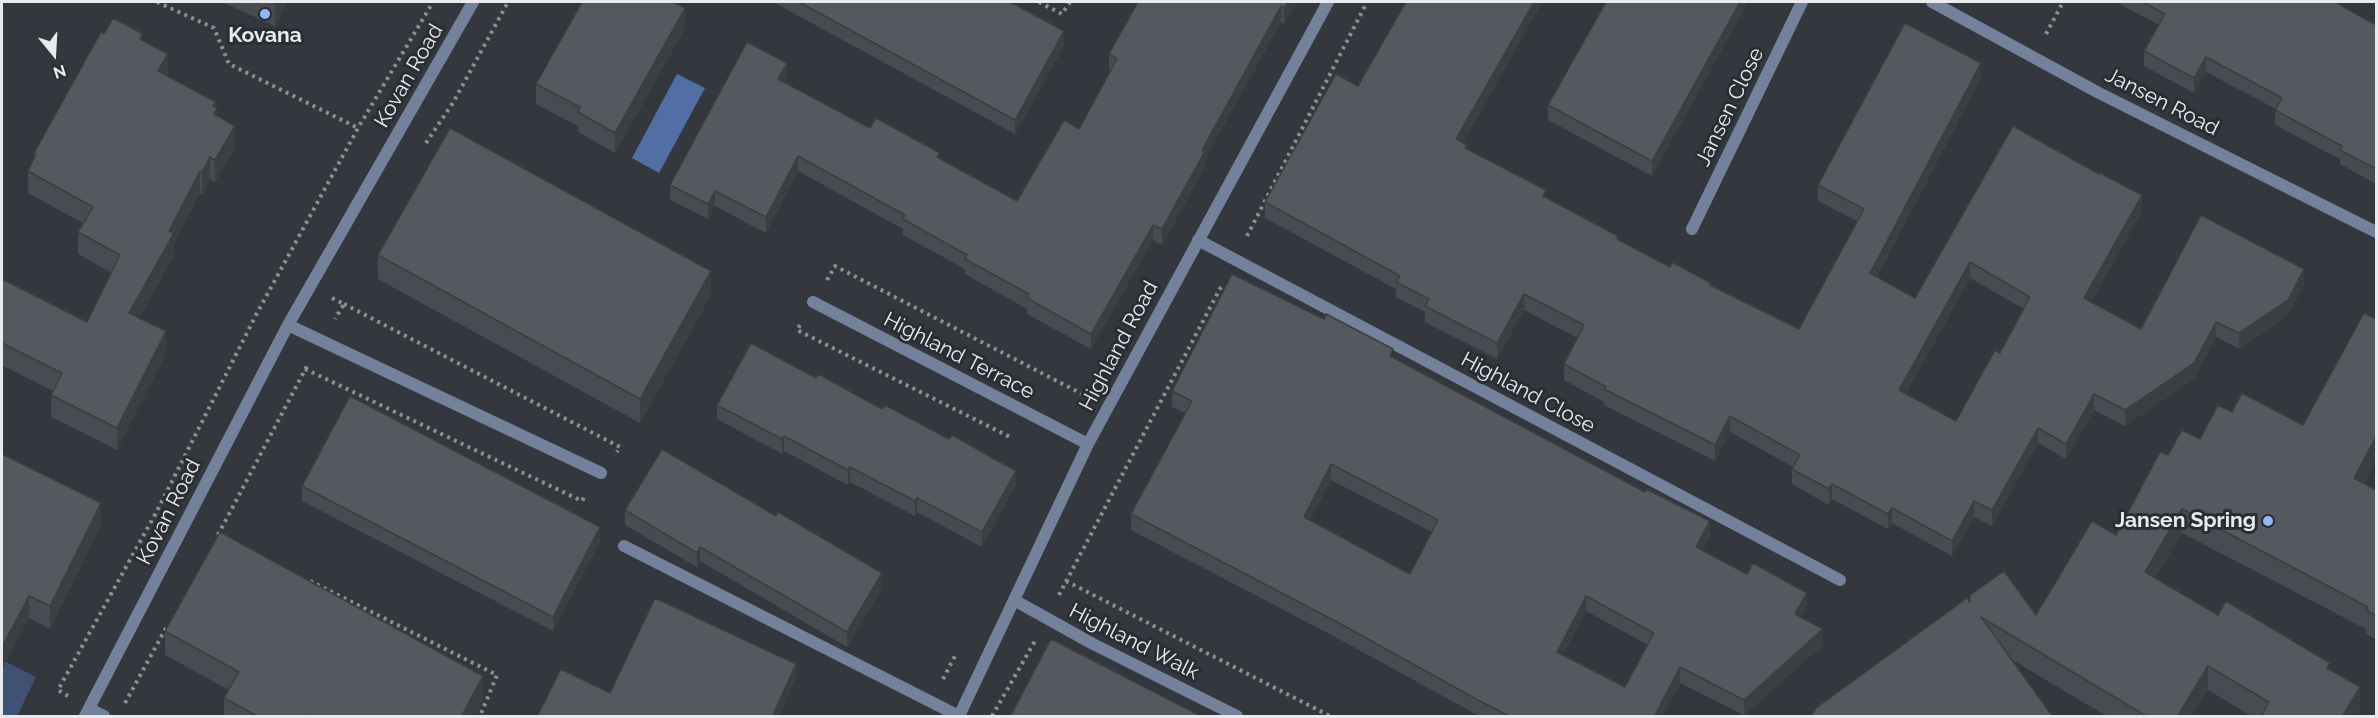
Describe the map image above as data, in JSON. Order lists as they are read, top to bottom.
{
  "streets": {
    "street": [
      "Kovan Road",
      "Jansen Road",
      "Jansen Close",
      "Highland Road",
      "Highland Terrace",
      "Highland Close",
      "Highland Walk"
    ]
  },
  "crossings": [
    ["Highland Road", "Highland Terrace"],
    ["Highland Road", "Highland Close"],
    ["Highland Road", "Highland Walk"]
  ],
  "places": ["Kovana", "Jansen Spring"],
  "north": "bottom"
}
